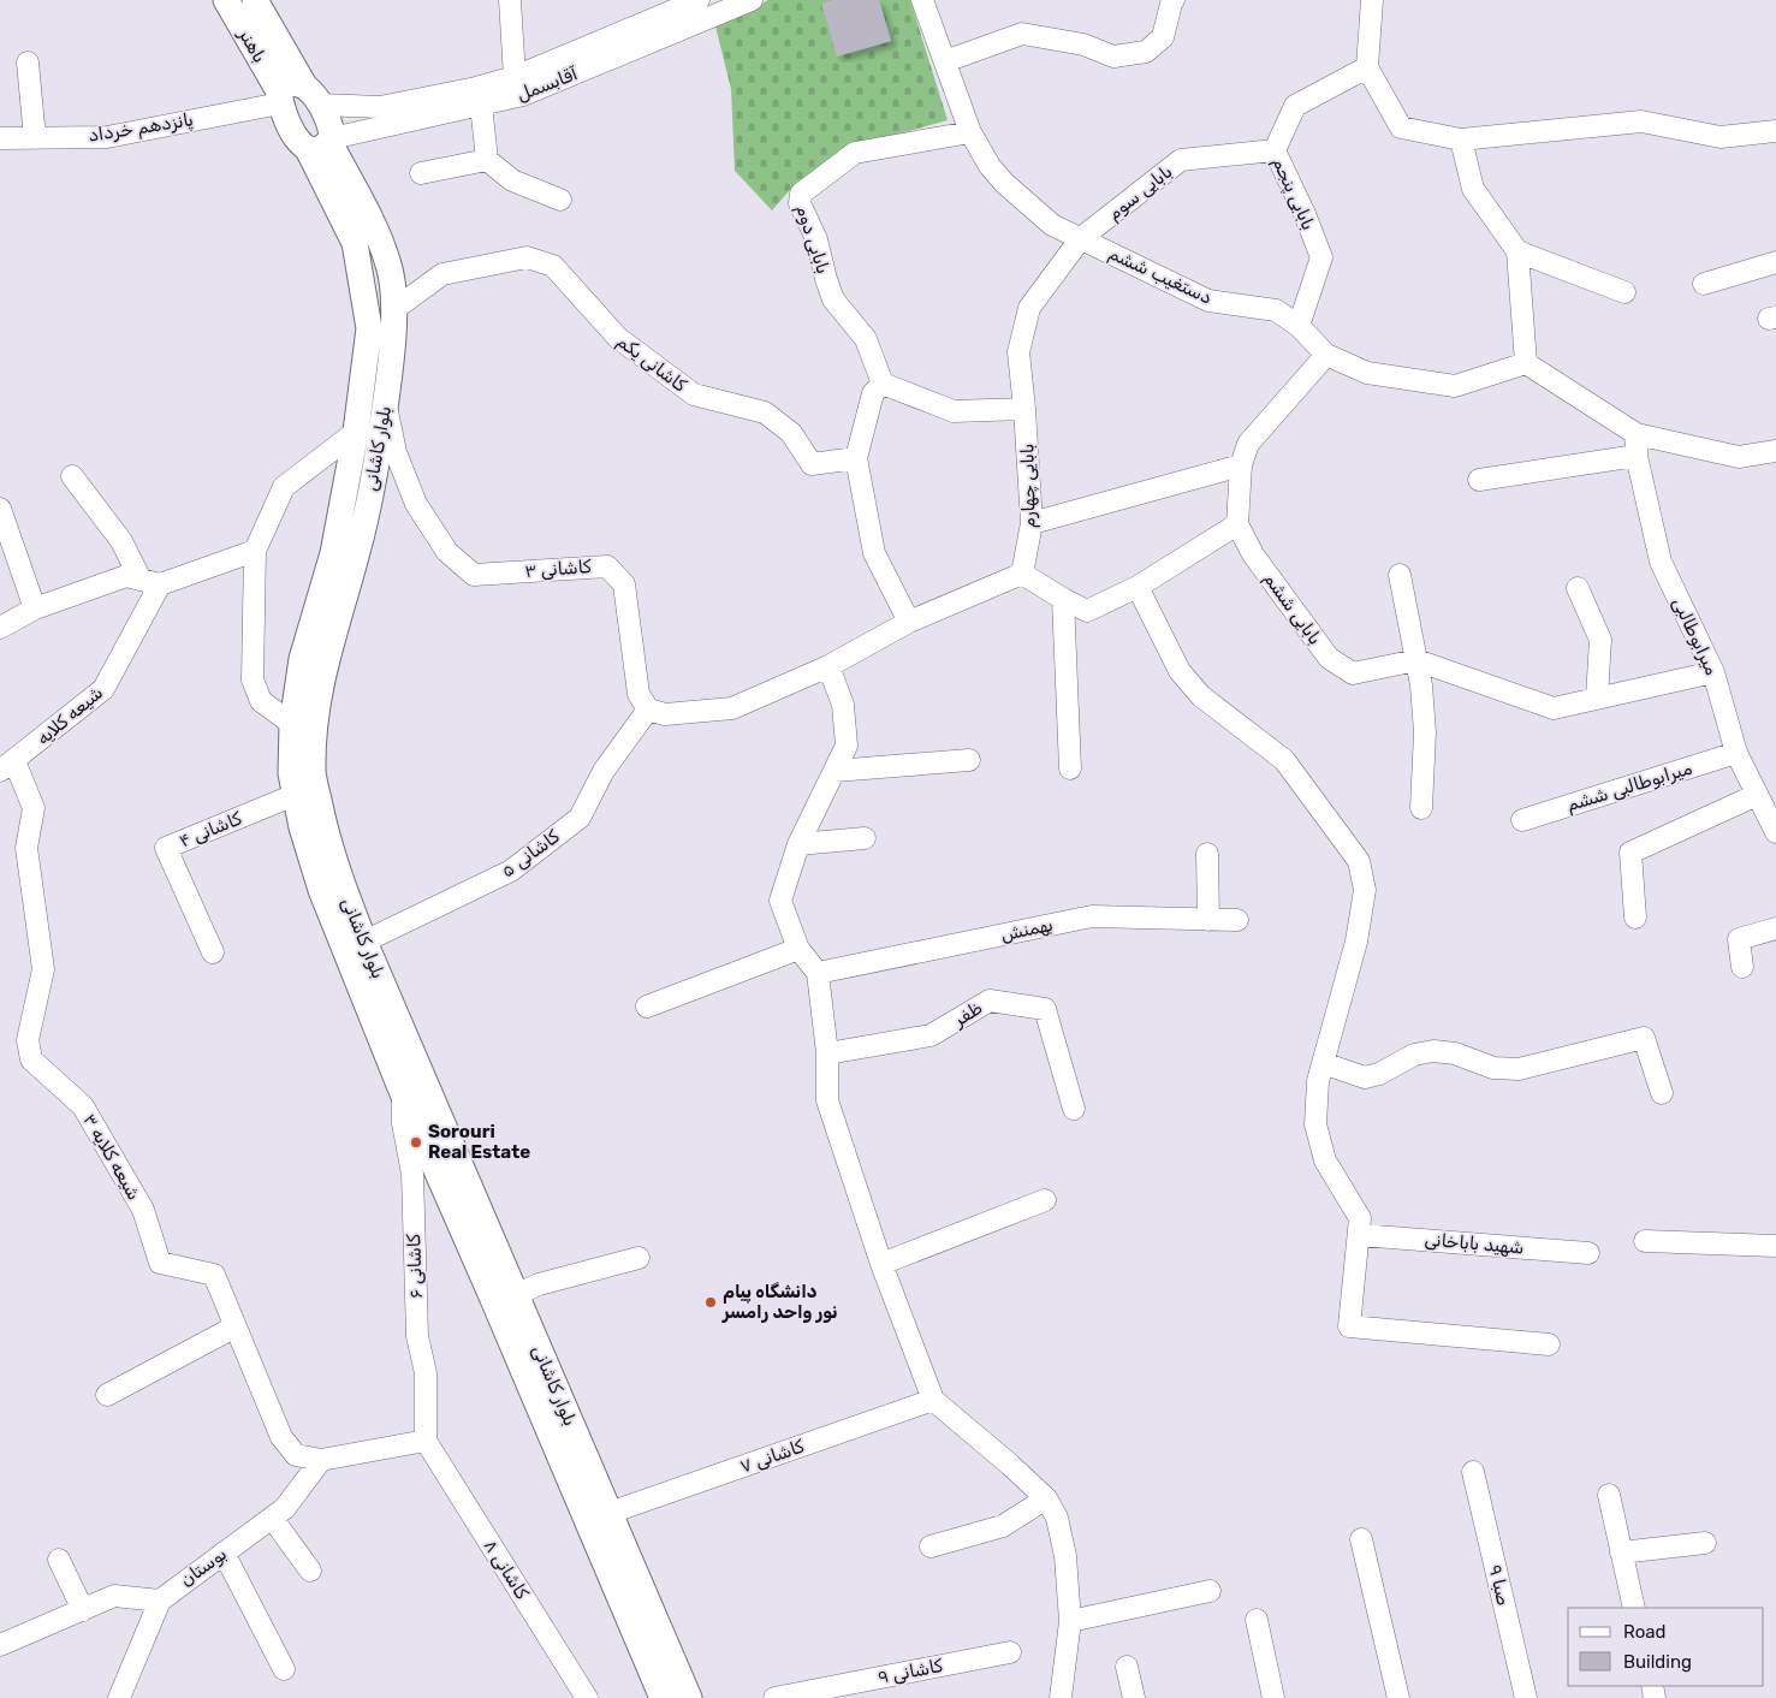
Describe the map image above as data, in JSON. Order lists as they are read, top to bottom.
{
  "streets": {
    "main road": ["باهنر", "بلوار کاشانی"],
    "street": [
      "آقابسمل",
      "پانزدهم خرداد",
      "بابایی سوم",
      "بابایی پنجم",
      "بابایی دوم",
      "دستغیب ششم",
      "کاشانی یکم",
      "بابایی چهارم",
      "کاشانی ۳",
      "بابایی ششم",
      "میرابوطالبی",
      "شیعه کلایه",
      "میرابوطالبی ششم",
      "کاشانی ۴",
      "کاشانی ۵",
      "بهمنش",
      "ظفر",
      "شیعه کلایه ۳",
      "شهید باباخانی",
      "کاشانی ۶",
      "کاشانی ۷",
      "بوستان",
      "کاشانی ۸",
      "صبا ۹",
      "کاشانی ۹"
    ]
  },
  "crossings": [
    ["باهنر", "آقابسمل"],
    ["باهنر", "پانزدهم خرداد"],
    ["باهنر", "بلوار کاشانی"],
    ["آقابسمل", "بلوار کاشانی"],
    ["بابایی سوم", "بابایی پنجم"],
    ["بابایی سوم", "دستغیب ششم"],
    ["بابایی سوم", "بابایی چهارم"],
    ["بابایی پنجم", "دستغیب ششم"],
    ["بابایی دوم", "دستغیب ششم"],
    ["دستغیب ششم", "بابایی چهارم"],
    ["کاشانی یکم", "بلوار کاشانی"],
    ["بلوار کاشانی", "کاشانی ۳"],
    ["بلوار کاشانی", "کاشانی ۴"],
    ["بلوار کاشانی", "کاشانی ۵"],
    ["بلوار کاشانی", "کاشانی ۶"],
    ["بلوار کاشانی", "کاشانی ۷"],
    ["کاشانی ۳", "کاشانی ۵"],
    ["میرابوطالبی", "میرابوطالبی ششم"],
    ["شیعه کلایه", "شیعه کلایه ۳"],
    ["شیعه کلایه ۳", "بوستان"],
    ["کاشانی ۶", "کاشانی ۸"]
  ],
  "places": ["Sorouri Real Estate", "دانشگاه پیام نور واحد رامسر"],
  "legend": ["Road", "Building"]
}
